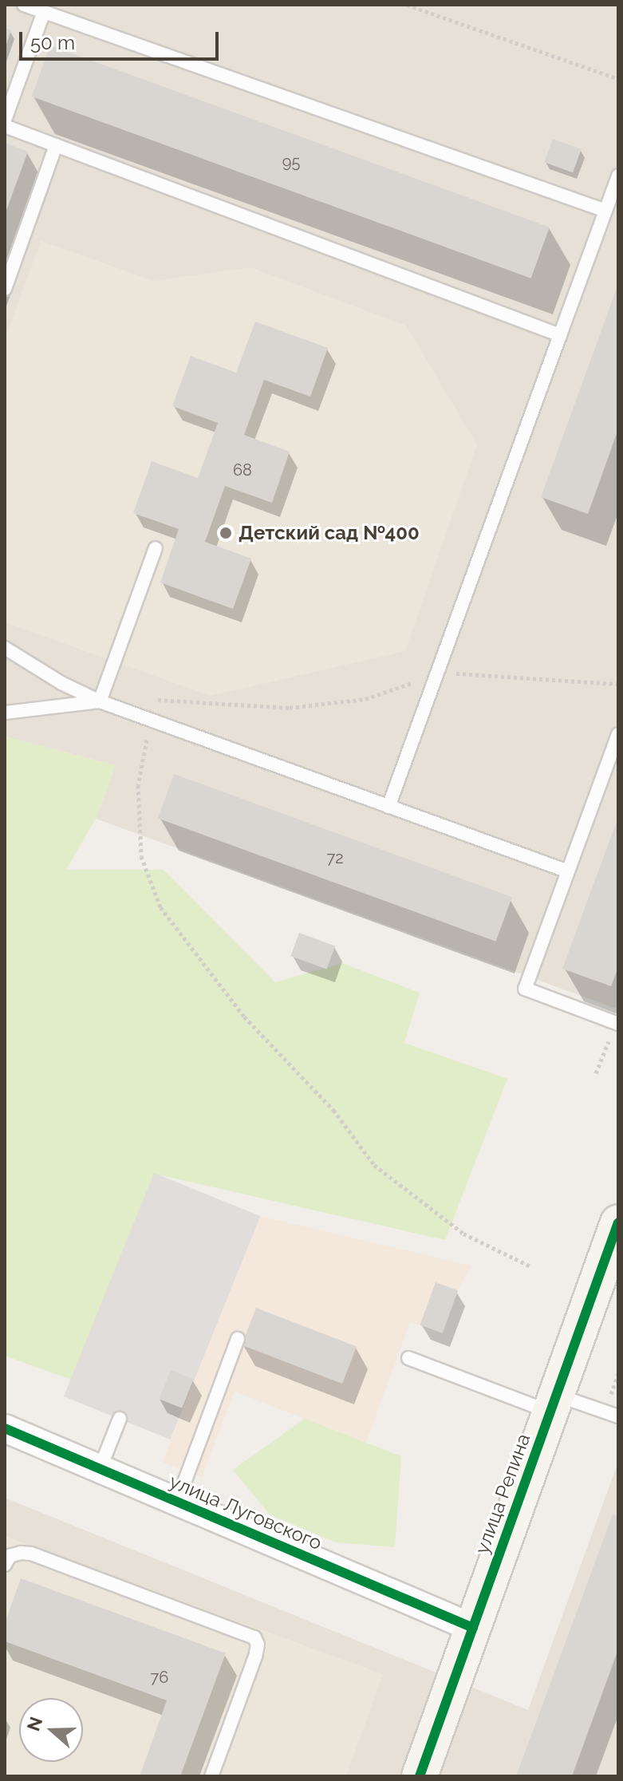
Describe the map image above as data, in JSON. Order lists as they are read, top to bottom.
{
  "streets": {
    "street": ["улица Репина", "улица Луговского"]
  },
  "crossings": [
    ["улица Репина", "улица Луговского"]
  ],
  "places": ["Детский сад №400"],
  "house_numbers": [
    "95",
    "68",
    "72",
    "76"
  ],
  "scale_bar": "50 m",
  "north": "left"
}
